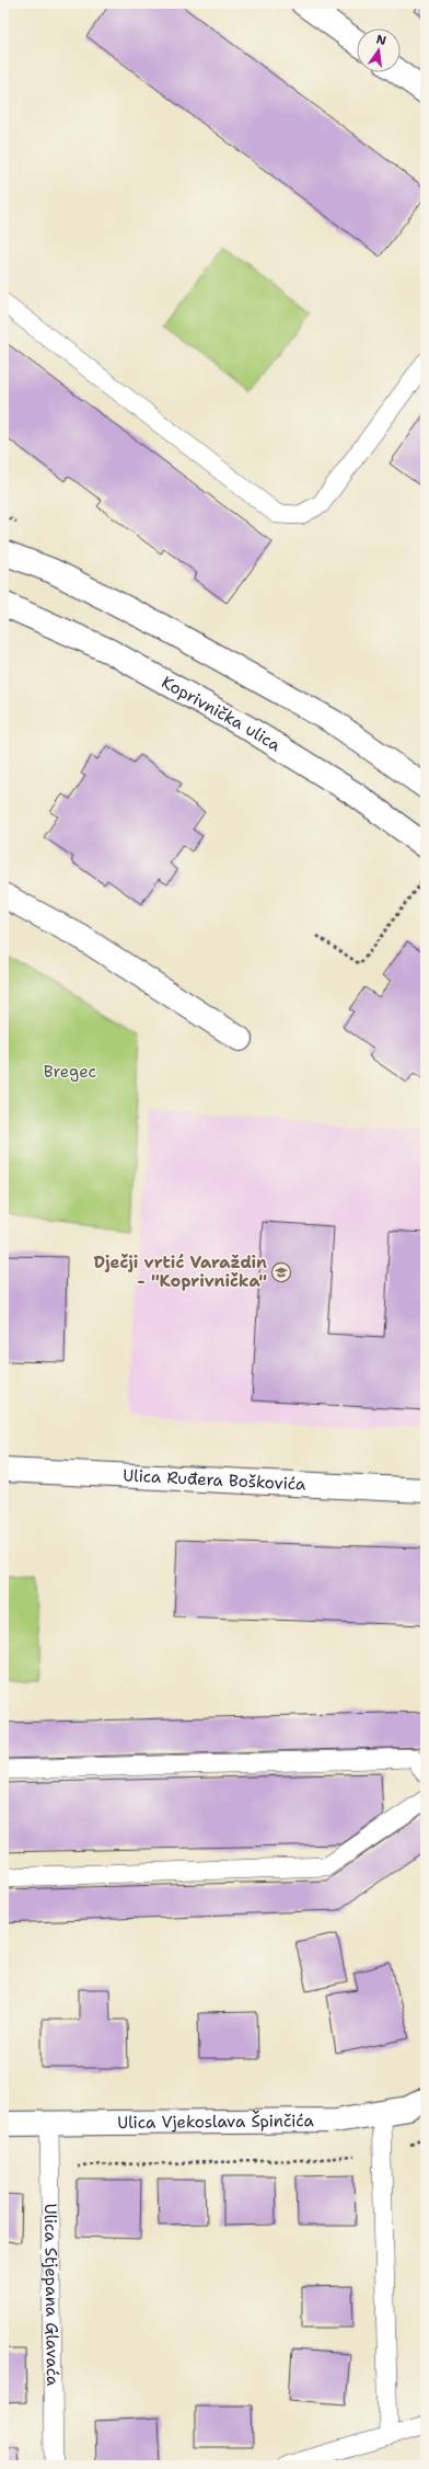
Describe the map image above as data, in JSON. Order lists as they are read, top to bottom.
{
  "streets": {
    "street": ["Koprivnička ulica", "Ulica Ruđera Boškovića", "Ulica Vjekoslava Špinčića"],
    "lane": ["Ulica Stjepana Glavaća"]
  },
  "crossings": [
    ["Ulica Vjekoslava Špinčića", "Ulica Stjepana Glavaća"]
  ],
  "parks": ["Bregec"],
  "places": {
    "school or university": ["Dječji vrtić Varaždin - \"Koprivnička\""]
  },
  "north": "top"
}
